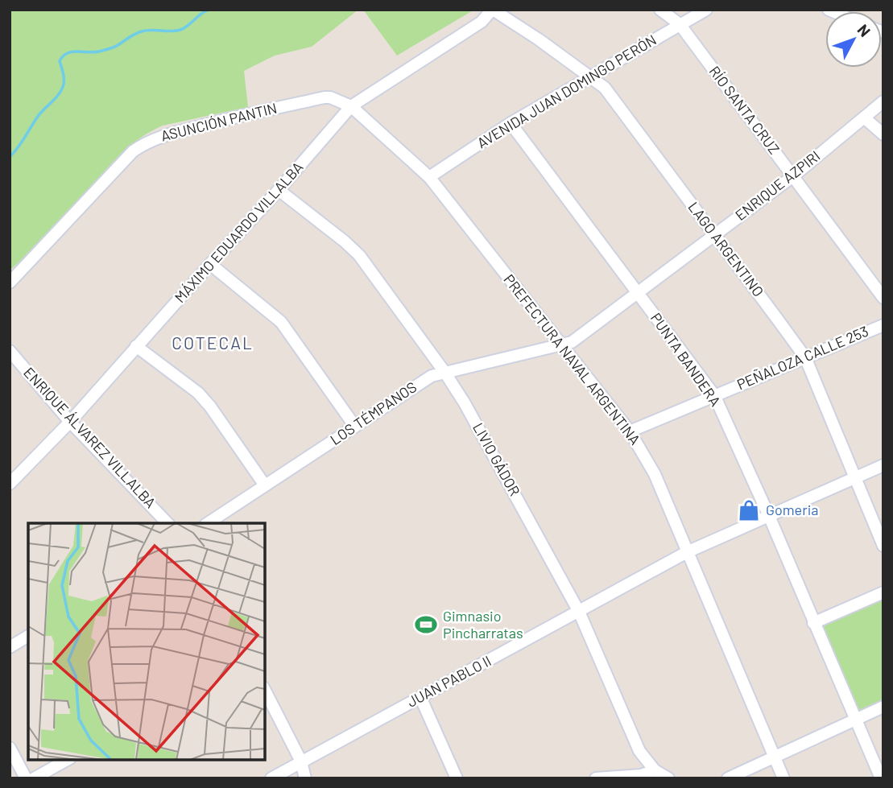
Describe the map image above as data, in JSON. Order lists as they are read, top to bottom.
{
  "streets": {
    "street": [
      "AVENIDA JUAN DOMINGO PERÓN",
      "RÍO SANTA CRUZ",
      "ASUNCIÓN PANTIN",
      "ENRIQUE AZPIRI",
      "MÁXIMO EDUARDO VILLALBA",
      "LAGO ARGENTINO",
      "PEÑALOZA CALLE 253",
      "PREFECTURA NAVAL ARGENTINA",
      "PUNTA BANDERA",
      "LOS TÉMPANOS",
      "ENRIQUE ÁLVAREZ VILLALBA",
      "LIVIO GÁDOR",
      "JUAN PABLO II"
    ]
  },
  "crossings": [
    ["AVENIDA JUAN DOMINGO PERÓN", "RÍO SANTA CRUZ"],
    ["AVENIDA JUAN DOMINGO PERÓN", "LAGO ARGENTINO"],
    ["AVENIDA JUAN DOMINGO PERÓN", "PREFECTURA NAVAL ARGENTINA"],
    ["AVENIDA JUAN DOMINGO PERÓN", "PUNTA BANDERA"],
    ["RÍO SANTA CRUZ", "ENRIQUE AZPIRI"],
    ["ASUNCIÓN PANTIN", "MÁXIMO EDUARDO VILLALBA"],
    ["ASUNCIÓN PANTIN", "PREFECTURA NAVAL ARGENTINA"],
    ["ENRIQUE AZPIRI", "LAGO ARGENTINO"],
    ["ENRIQUE AZPIRI", "PREFECTURA NAVAL ARGENTINA"],
    ["ENRIQUE AZPIRI", "PUNTA BANDERA"],
    ["ENRIQUE AZPIRI", "LOS TÉMPANOS"],
    ["MÁXIMO EDUARDO VILLALBA", "LAGO ARGENTINO"],
    ["MÁXIMO EDUARDO VILLALBA", "PREFECTURA NAVAL ARGENTINA"],
    ["MÁXIMO EDUARDO VILLALBA", "ENRIQUE ÁLVAREZ VILLALBA"],
    ["MÁXIMO EDUARDO VILLALBA", "LIVIO GÁDOR"],
    ["LAGO ARGENTINO", "PEÑALOZA CALLE 253"],
    ["LAGO ARGENTINO", "JUAN PABLO II"],
    ["PEÑALOZA CALLE 253", "PREFECTURA NAVAL ARGENTINA"],
    ["PEÑALOZA CALLE 253", "PUNTA BANDERA"],
    ["PREFECTURA NAVAL ARGENTINA", "LOS TÉMPANOS"],
    ["PREFECTURA NAVAL ARGENTINA", "JUAN PABLO II"],
    ["PUNTA BANDERA", "JUAN PABLO II"],
    ["LOS TÉMPANOS", "LIVIO GÁDOR"],
    ["LIVIO GÁDOR", "JUAN PABLO II"]
  ],
  "districts": ["COTECAL"],
  "places": {
    "shop": ["Gomeria"],
    "sports": ["Gimnasio Pincharratas"]
  },
  "north": "top right"
}
